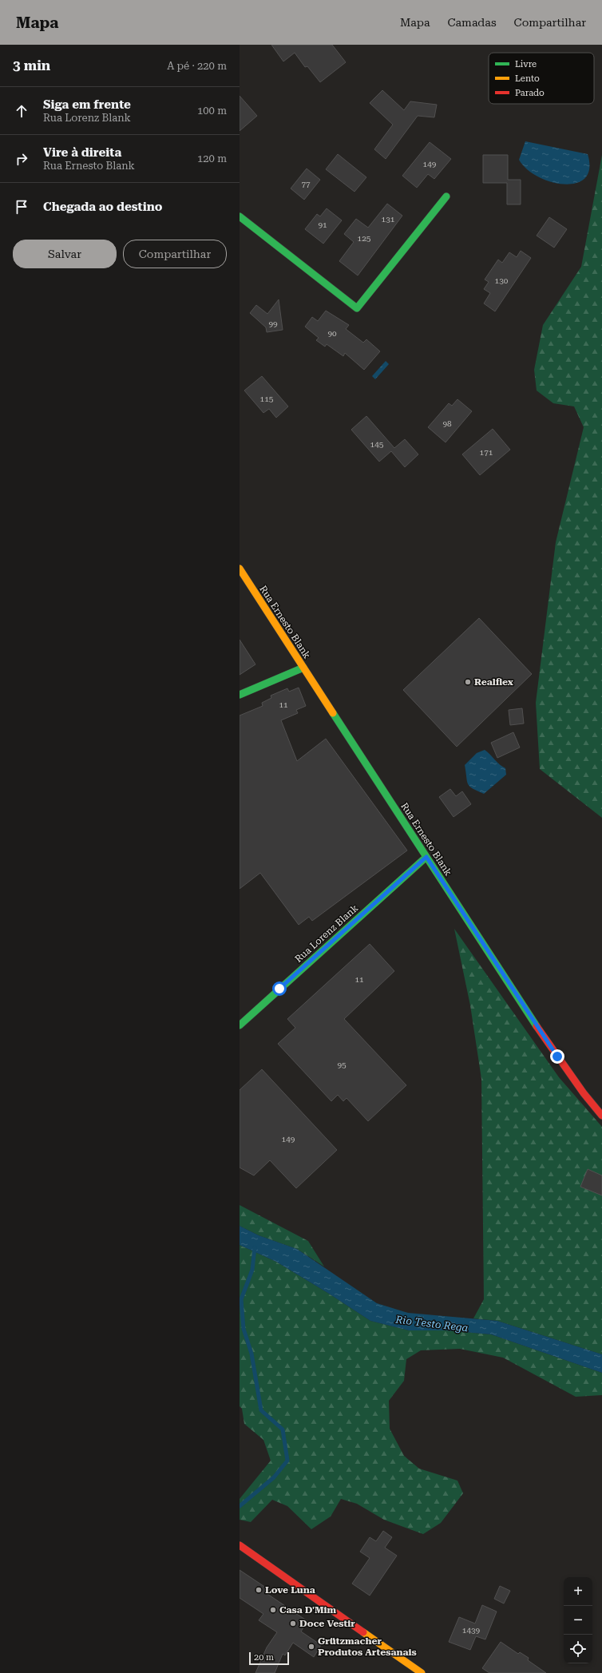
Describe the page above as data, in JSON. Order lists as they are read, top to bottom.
{
  "streets": {
    "street": ["Rua Ernesto Blank", "Rua Lorenz Blank"]
  },
  "crossings": [
    ["Rua Ernesto Blank", "Rua Lorenz Blank"]
  ],
  "water": ["Rio Testo Rega"],
  "places": [
    "Realflex",
    "Love Luna",
    "Casa D'Mim",
    "Doce Vestir",
    "Grützmacher Produtos Artesanais"
  ],
  "house_numbers": [
    "149",
    "77",
    "131",
    "91",
    "125",
    "130",
    "99",
    "90",
    "115",
    "98",
    "145",
    "171",
    "11",
    "11",
    "95",
    "149",
    "1439"
  ],
  "legend": ["Livre", "Lento", "Parado"],
  "scale_bar": "20 m",
  "page": {
    "header": "Mapa",
    "nav": ["Mapa", "Camadas", "Compartilhar"],
    "heading": ["3 min", "A pé · 220 m"],
    "list": [
      ["Siga em frente", "Rua Lorenz Blank", "100 m"],
      ["Vire à direita", "Rua Ernesto Blank", "120 m"],
      "Chegada ao destino"
    ],
    "buttons": ["Salvar", "Compartilhar"],
    "map_buttons": ["+", "−"],
    "scale": "20 m"
  }
}
